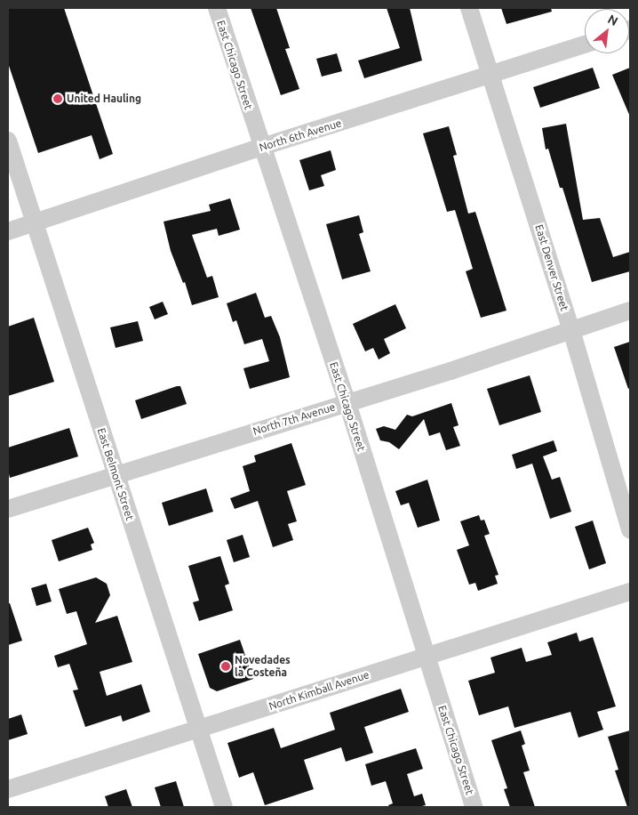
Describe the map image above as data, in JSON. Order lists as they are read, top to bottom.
{
  "streets": {
    "street": [
      "East Chicago Street",
      "North 6th Avenue",
      "East Denver Street",
      "North 7th Avenue",
      "East Belmont Street",
      "North Kimball Avenue"
    ]
  },
  "crossings": [
    ["East Chicago Street", "North 6th Avenue"],
    ["East Chicago Street", "North 7th Avenue"],
    ["East Chicago Street", "North Kimball Avenue"],
    ["North 6th Avenue", "East Denver Street"],
    ["North 6th Avenue", "East Belmont Street"],
    ["East Denver Street", "North 7th Avenue"],
    ["North 7th Avenue", "East Belmont Street"],
    ["East Belmont Street", "North Kimball Avenue"]
  ],
  "places": ["United Hauling", "Novedades la Costeña"],
  "north": "top right"
}
